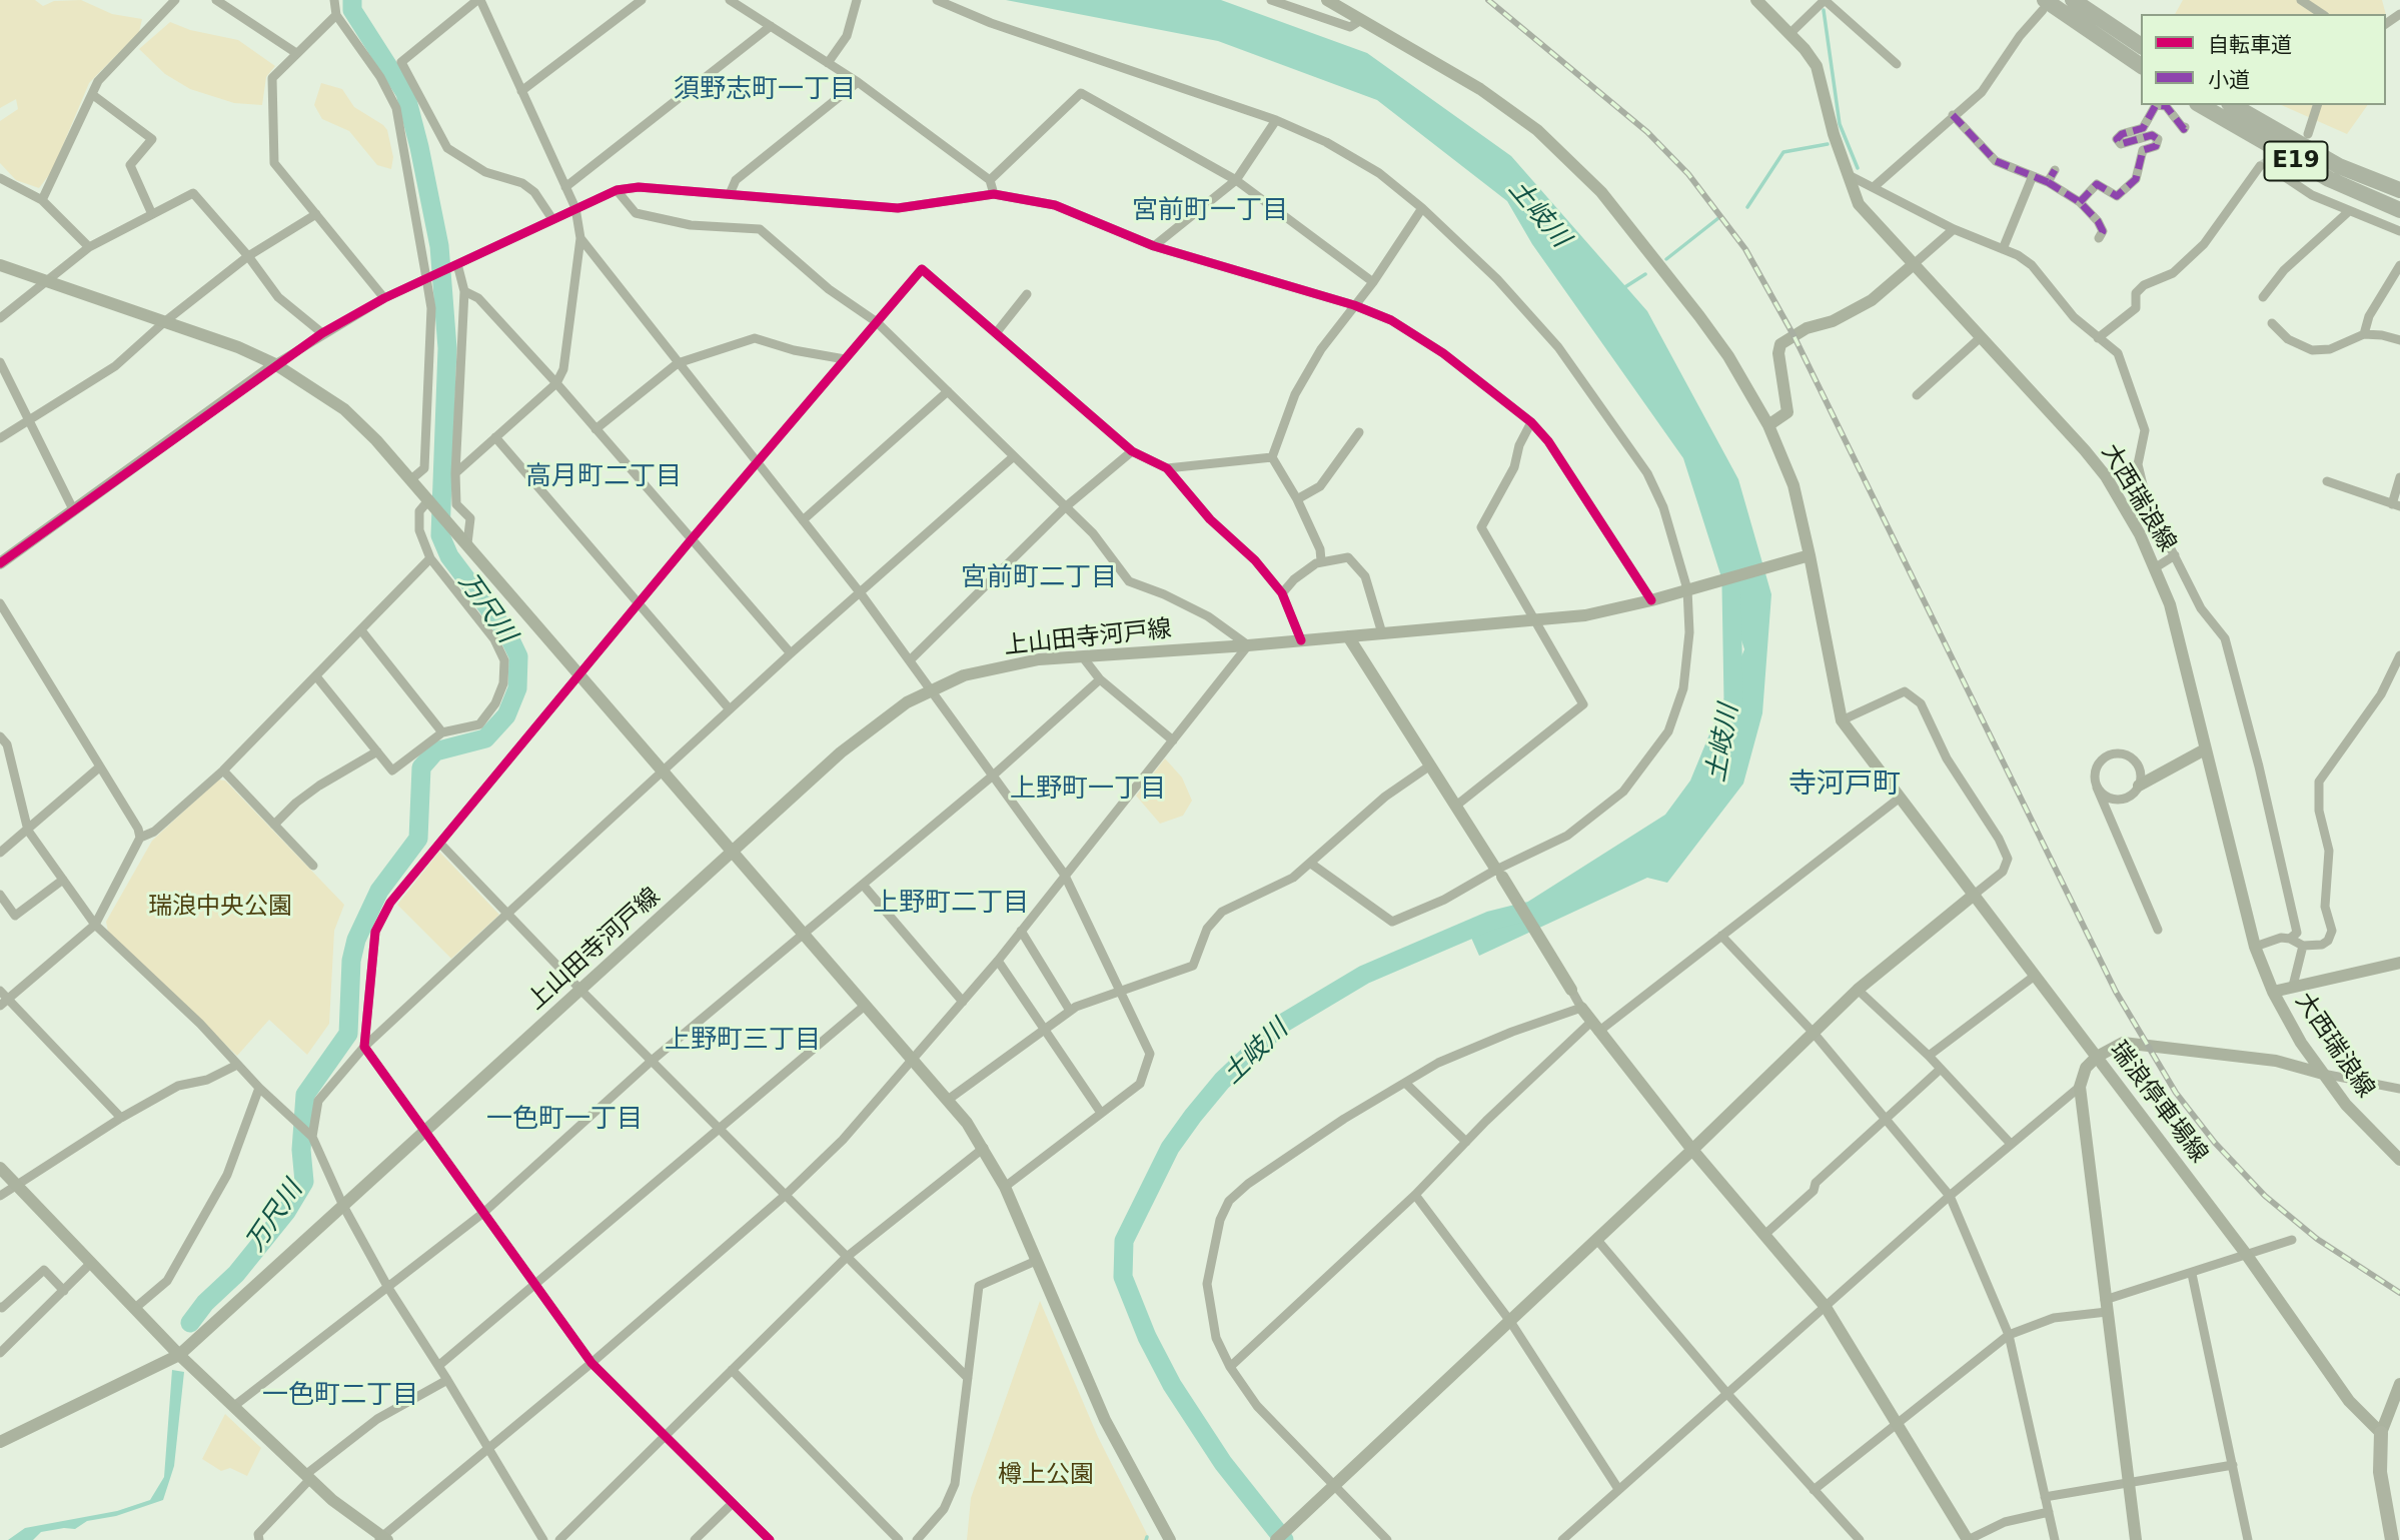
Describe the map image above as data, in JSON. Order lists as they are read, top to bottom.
{
  "streets": {
    "highway": ["E19"],
    "street": ["大西瑞浪線", "上山田寺河戸線", "瑞浪停車場線"]
  },
  "districts": [
    "須野志町一丁目",
    "宮前町一丁目",
    "高月町二丁目",
    "宮前町二丁目",
    "寺河戸町",
    "上野町一丁目",
    "上野町二丁目",
    "上野町三丁目",
    "一色町一丁目",
    "一色町二丁目"
  ],
  "water": ["土岐川", "万尺川"],
  "parks": ["瑞浪中央公園", "樽上公園"],
  "legend": ["自転車道", "小道"]
}
